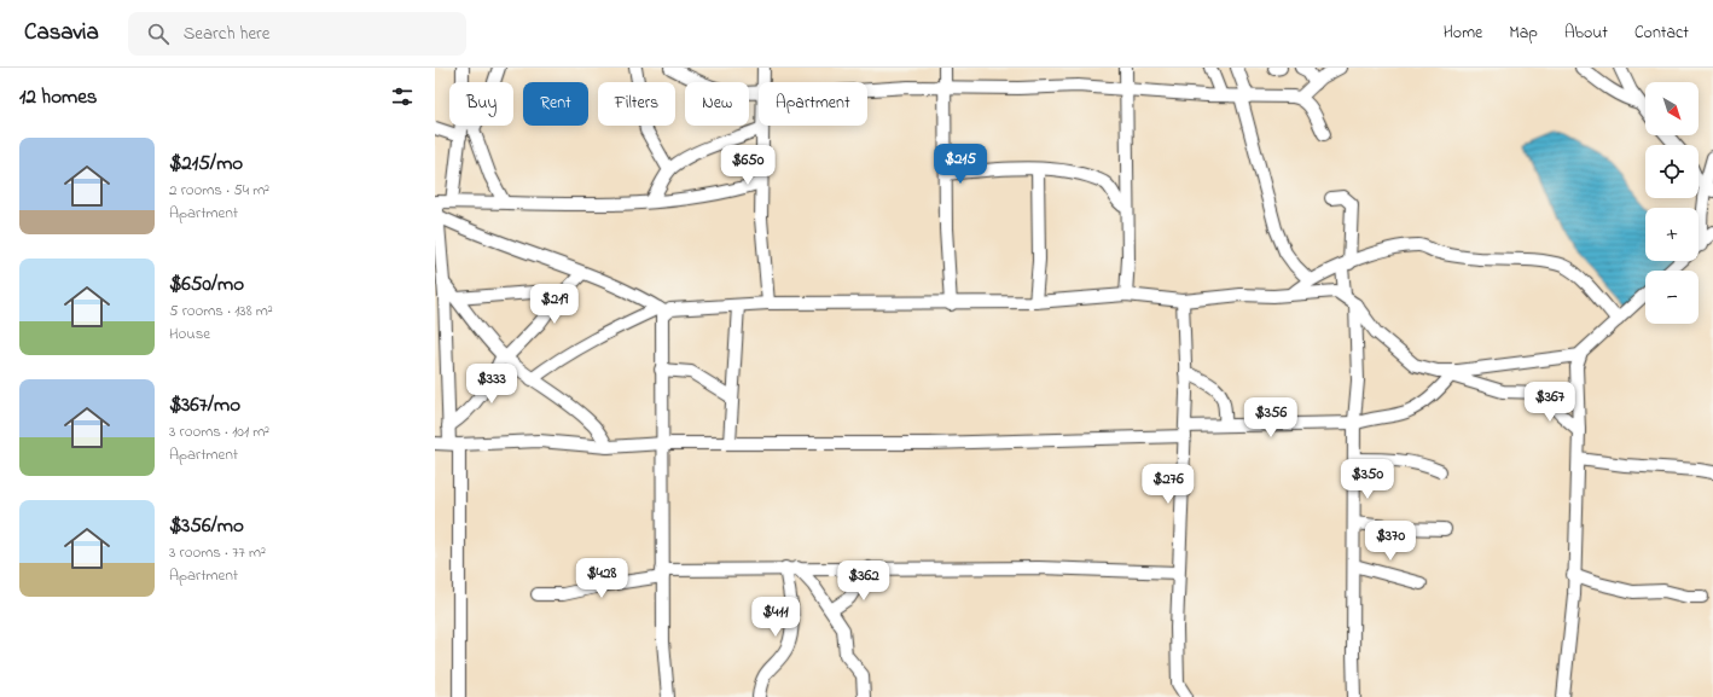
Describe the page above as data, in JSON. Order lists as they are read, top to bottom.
{
  "north": "bottom right",
  "page": {
    "header": "Casavia",
    "search": "Search here",
    "nav": [
      "Home",
      "Map",
      "About",
      "Contact"
    ],
    "heading": "12 homes",
    "map_buttons": ["+", "−"],
    "chip": [
      "Buy",
      "Rent",
      "Filters",
      "New",
      "Apartment"
    ],
    "list": [
      {
        "name": "$215/mo",
        "note": "2 rooms · 54 m² · Apartment"
      },
      {
        "name": "$650/mo",
        "note": "5 rooms · 138 m² · House"
      },
      {
        "name": "$367/mo",
        "note": "3 rooms · 101 m² · Apartment"
      },
      {
        "name": "$356/mo",
        "note": "3 rooms · 77 m² · Apartment"
      }
    ],
    "price": [
      "$215",
      "$650",
      "$219",
      "$333",
      "$367",
      "$356",
      "$350",
      "$276",
      "$370",
      "$428",
      "$362",
      "$411"
    ]
  }
}
